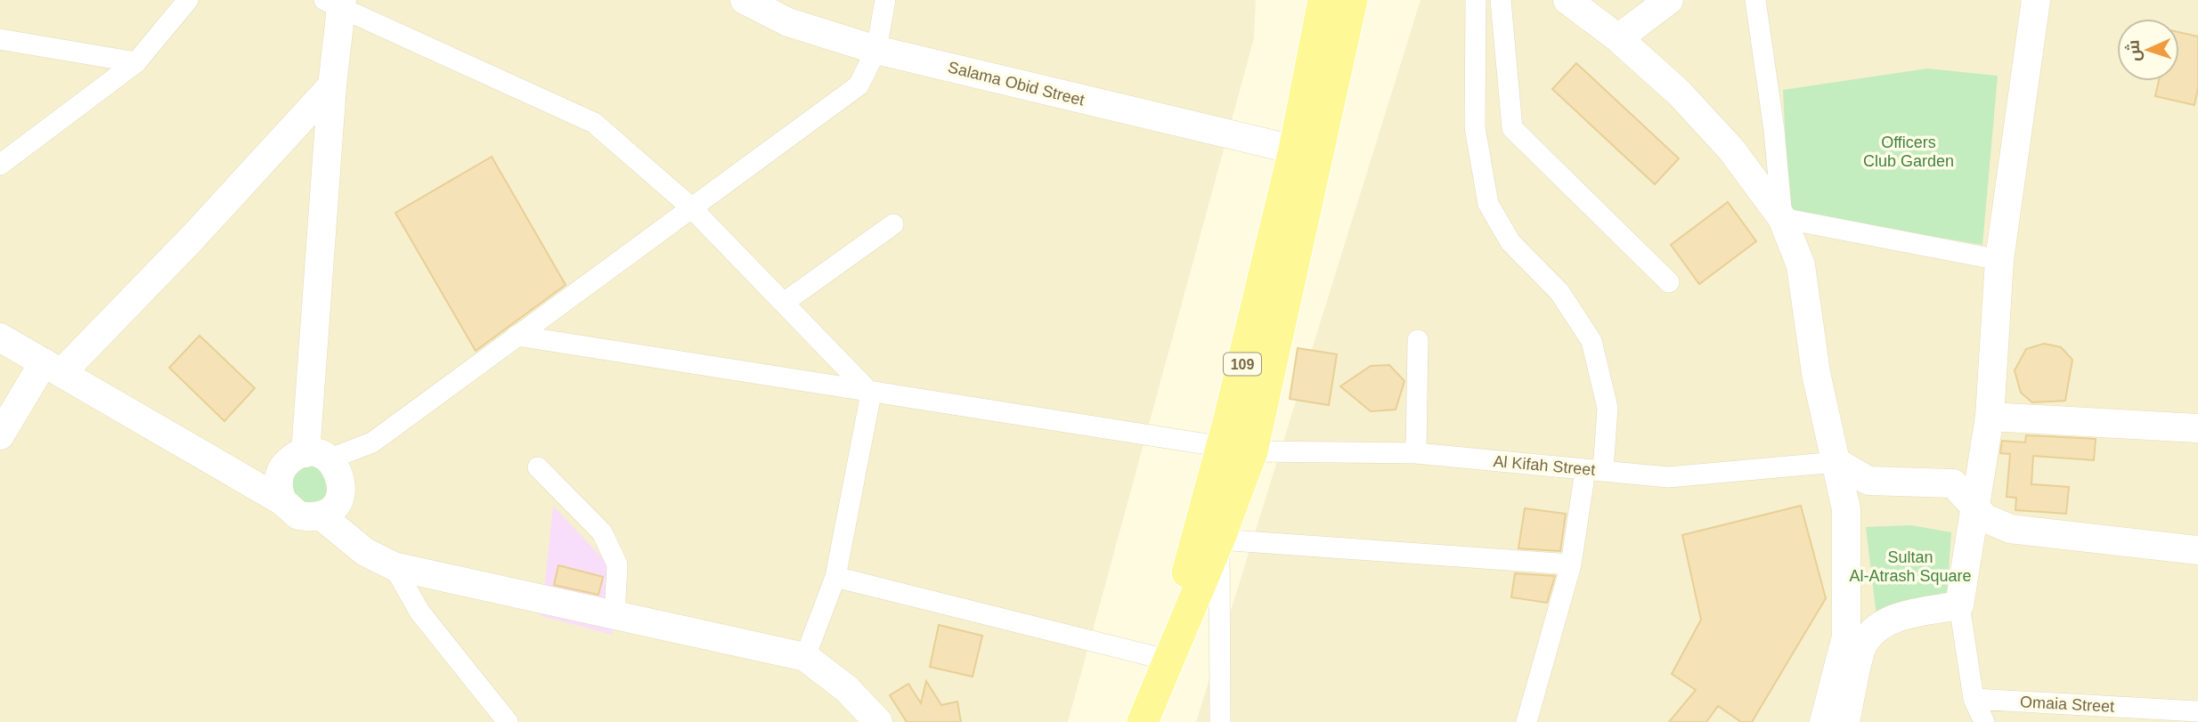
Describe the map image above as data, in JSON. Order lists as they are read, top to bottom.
{
  "streets": {
    "main road": ["Salama Obid Street", "109"],
    "street": ["Al Kifah Street", "Omaia Street"]
  },
  "crossings": [
    ["Salama Obid Street", "109"],
    ["109", "Al Kifah Street"]
  ],
  "parks": ["Officers Club Garden", "Sultan Al-Atrash Square"],
  "north": "left"
}
